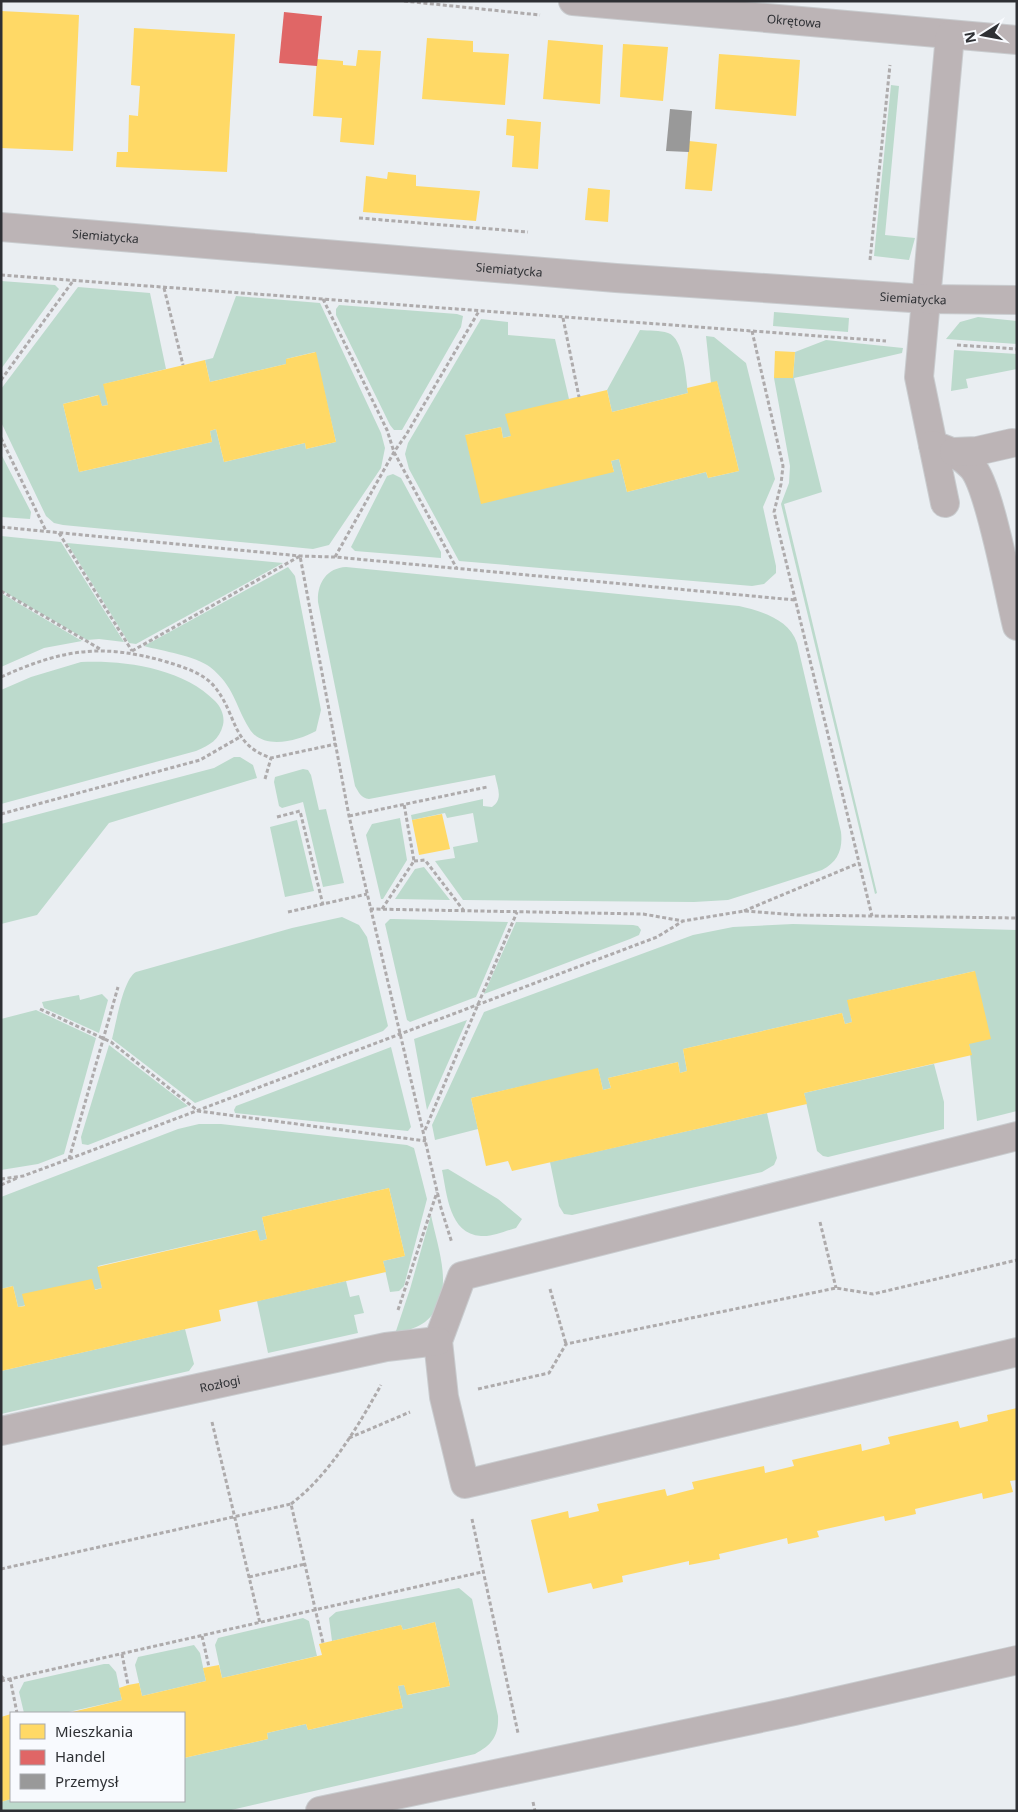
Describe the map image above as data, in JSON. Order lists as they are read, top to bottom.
{
  "streets": {
    "street": ["Okrętowa", "Siemiatycka", "Rozłogi"]
  },
  "legend": ["Mieszkania", "Handel", "Przemysł"],
  "north": "left"
}
